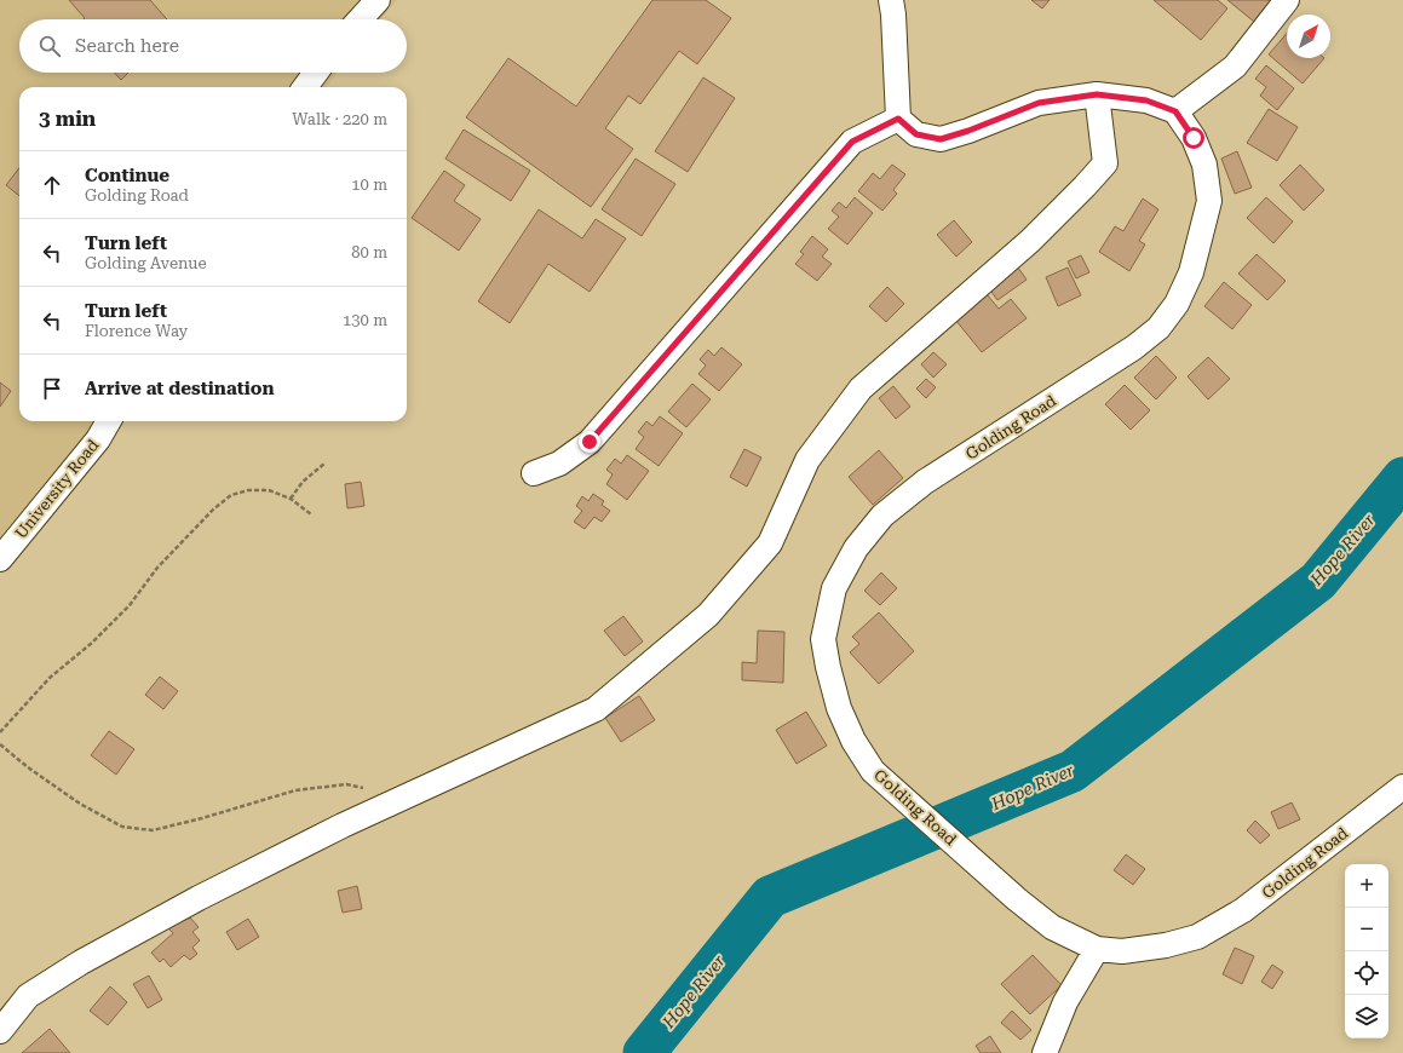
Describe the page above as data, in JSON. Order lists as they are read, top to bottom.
{
  "streets": {
    "street": ["Golding Road", "University Road"]
  },
  "water": ["Hope River"],
  "north": "top right",
  "page": {
    "search": "Search here",
    "heading": ["3 min", "Walk · 220 m"],
    "list": [
      ["Continue", "Golding Road", "10 m"],
      ["Turn left", "Golding Avenue", "80 m"],
      ["Turn left", "Florence Way", "130 m"],
      "Arrive at destination"
    ],
    "map_buttons": ["+", "−"]
  }
}
